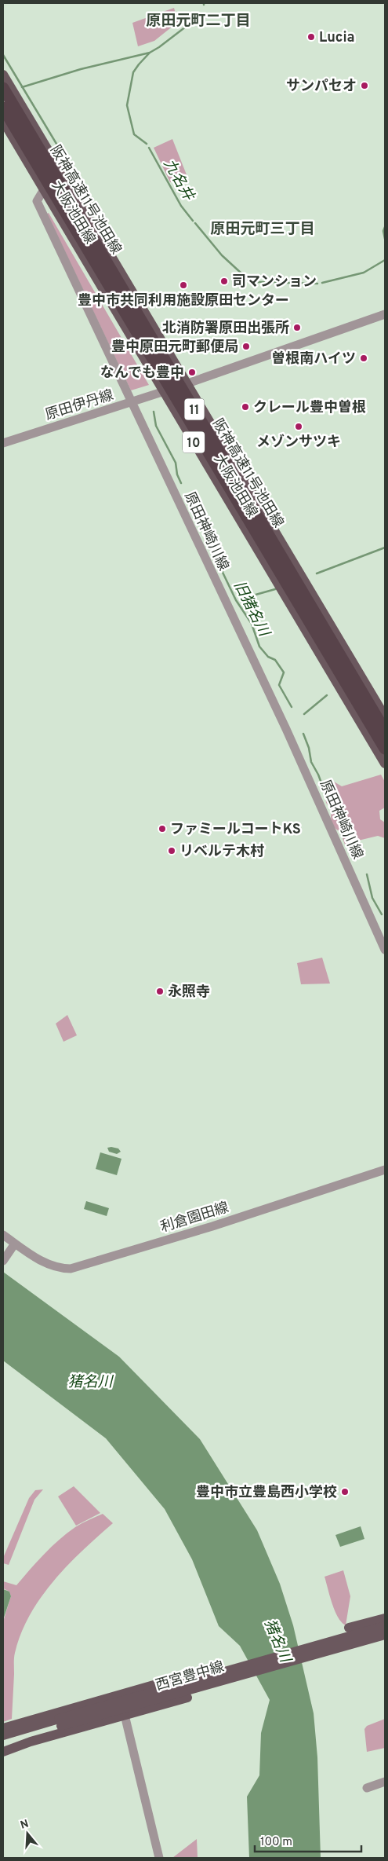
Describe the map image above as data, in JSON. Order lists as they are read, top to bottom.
{
  "streets": {
    "highway": ["阪神高速11号池田線", "11"],
    "main road": ["大阪池田線", "10", "西宮豊中線"],
    "street": ["原田伊丹線", "原田神崎川線", "利倉園田線"]
  },
  "crossings": [
    ["大阪池田線", "原田伊丹線"],
    ["大阪池田線", "原田神崎川線"],
    ["原田伊丹線", "原田神崎川線"]
  ],
  "districts": ["原田元町二丁目", "原田元町三丁目"],
  "water": ["九名井", "旧猪名川", "猪名川"],
  "places": [
    "Lucia",
    "サンパセオ",
    "司マンション",
    "豊中市共同利用施設原田センター",
    "北消防署原田出張所",
    "豊中原田元町郵便局",
    "曽根南ハイツ",
    "なんでも豊中",
    "クレール豊中曽根",
    "メゾンサツキ",
    "ファミールコートKS",
    "リベルテ木村",
    "永照寺",
    "豊中市立豊島西小学校"
  ],
  "scale_bar": "100 m",
  "north": "top"
}
